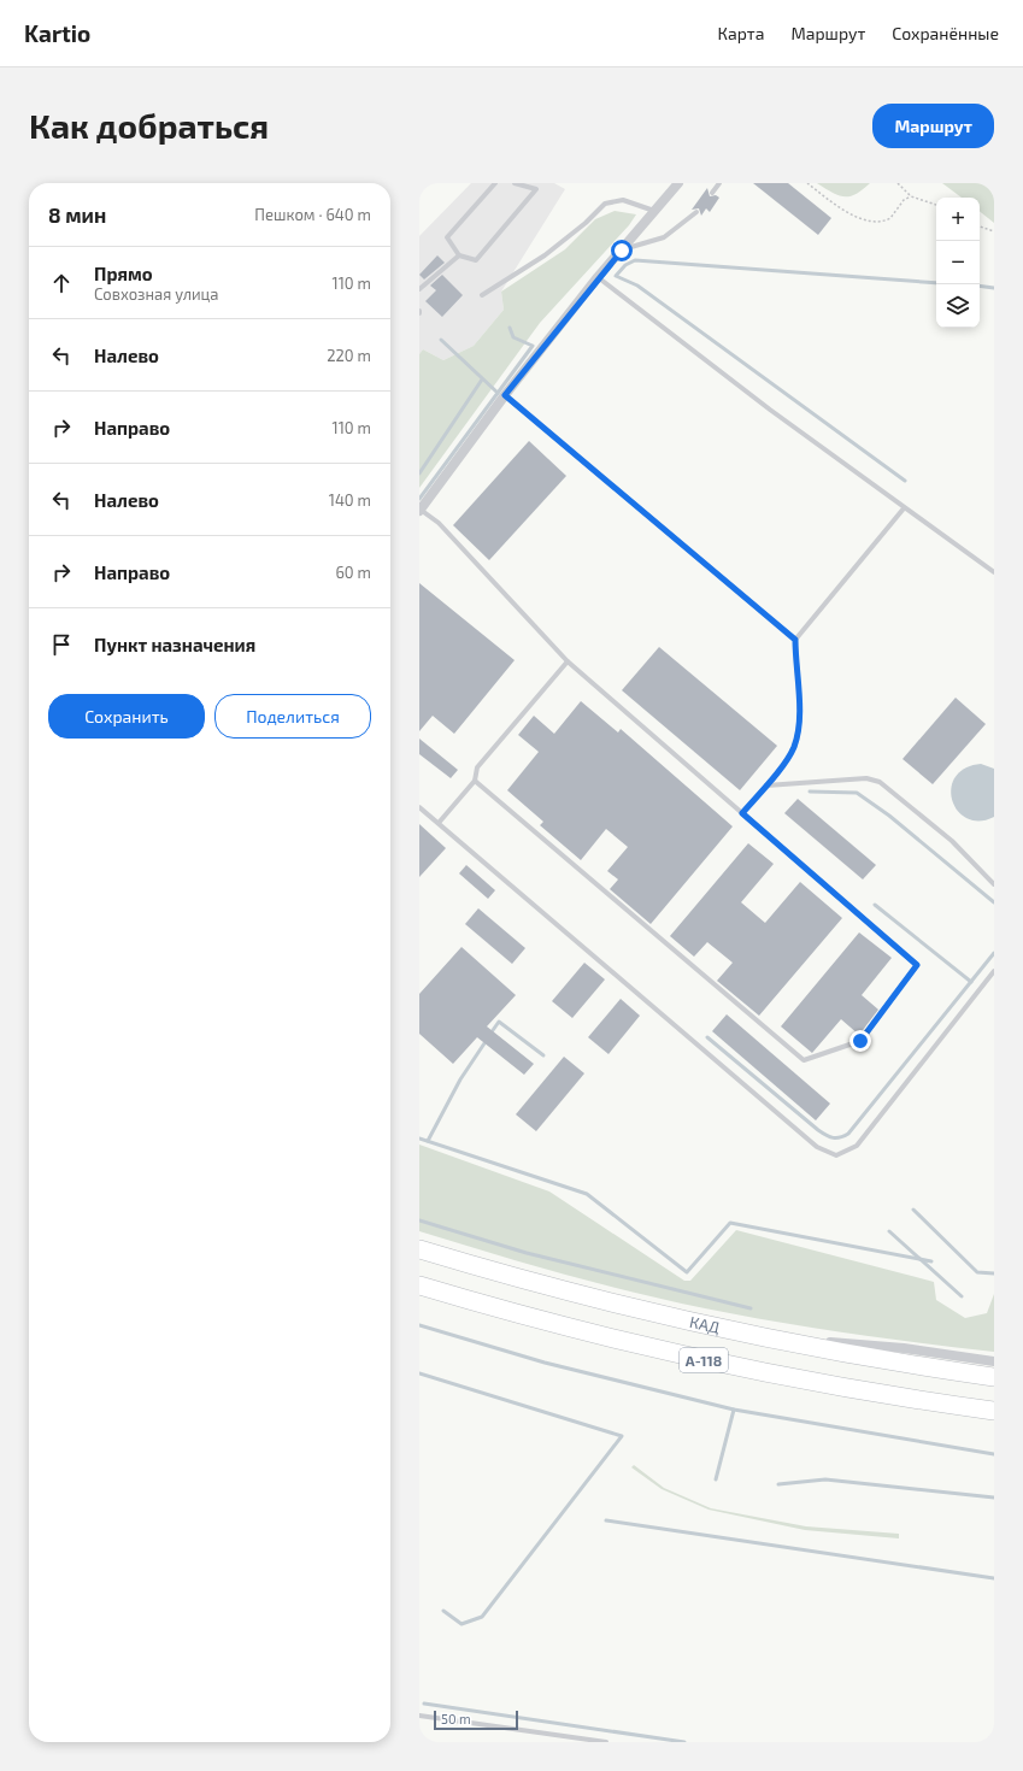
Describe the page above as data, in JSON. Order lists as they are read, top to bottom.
{
  "streets": {
    "highway": ["КАД", "А-118"]
  },
  "scale_bar": "50 m",
  "page": {
    "header": "Kartio",
    "nav": ["Карта", "Маршрут", "Сохранённые"],
    "buttons": [
      "Маршрут",
      ["Сохранить", "Поделиться"]
    ],
    "title": "Как добраться",
    "heading": ["8 мин", "Пешком · 640 m"],
    "map_buttons": ["+", "−"],
    "list": [
      ["Прямо", "Совхозная улица", "110 m"],
      ["Налево", "220 m"],
      ["Направо", "110 m"],
      ["Налево", "140 m"],
      ["Направо", "60 m"],
      "Пункт назначения"
    ],
    "scale": "50 m"
  }
}
